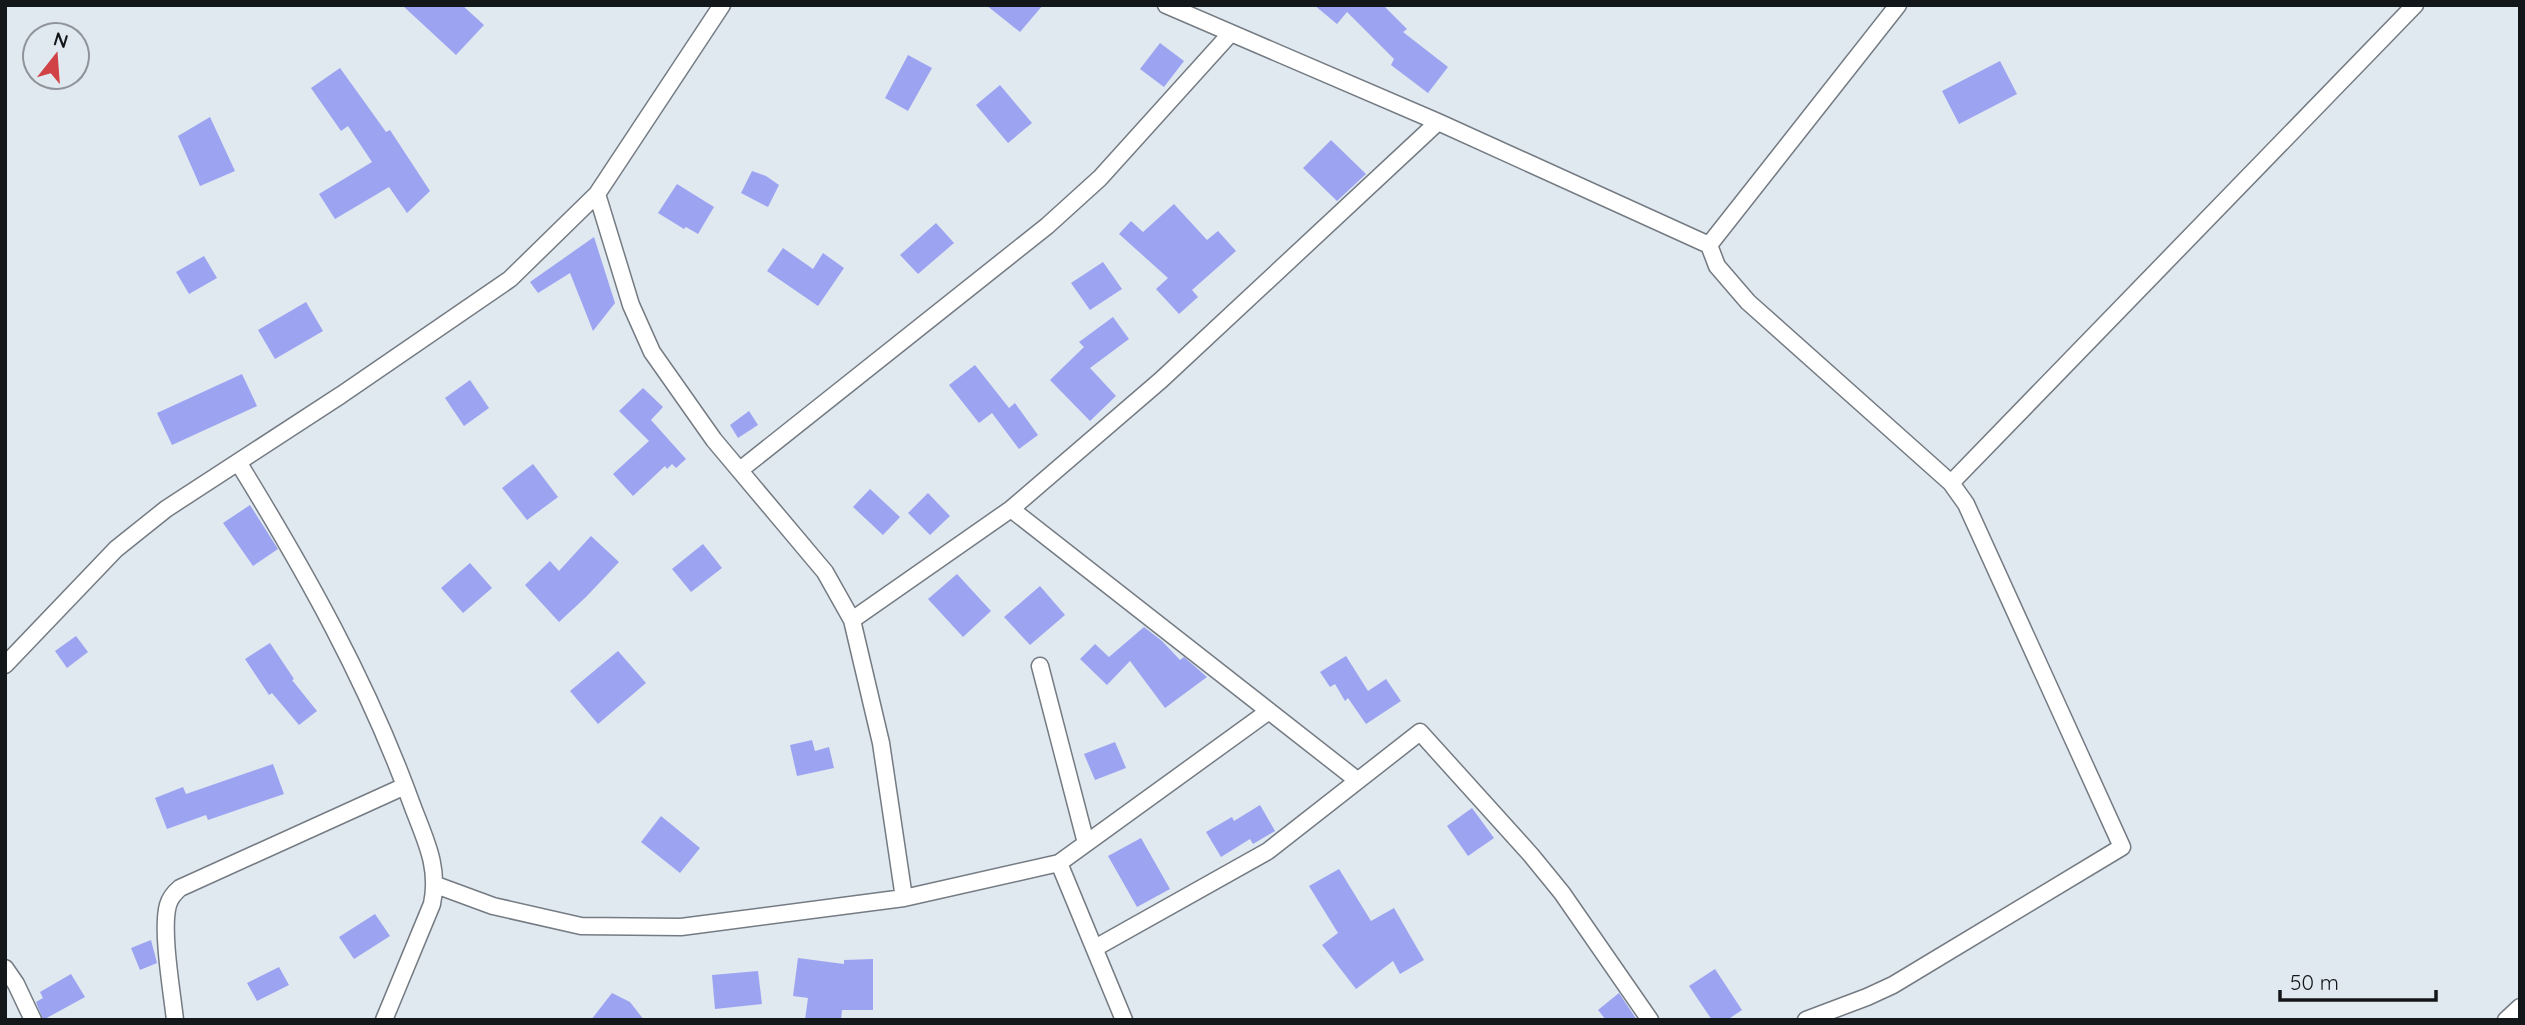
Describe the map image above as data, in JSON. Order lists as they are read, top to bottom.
{
  "scale_bar": "50 m",
  "north": "top"
}
